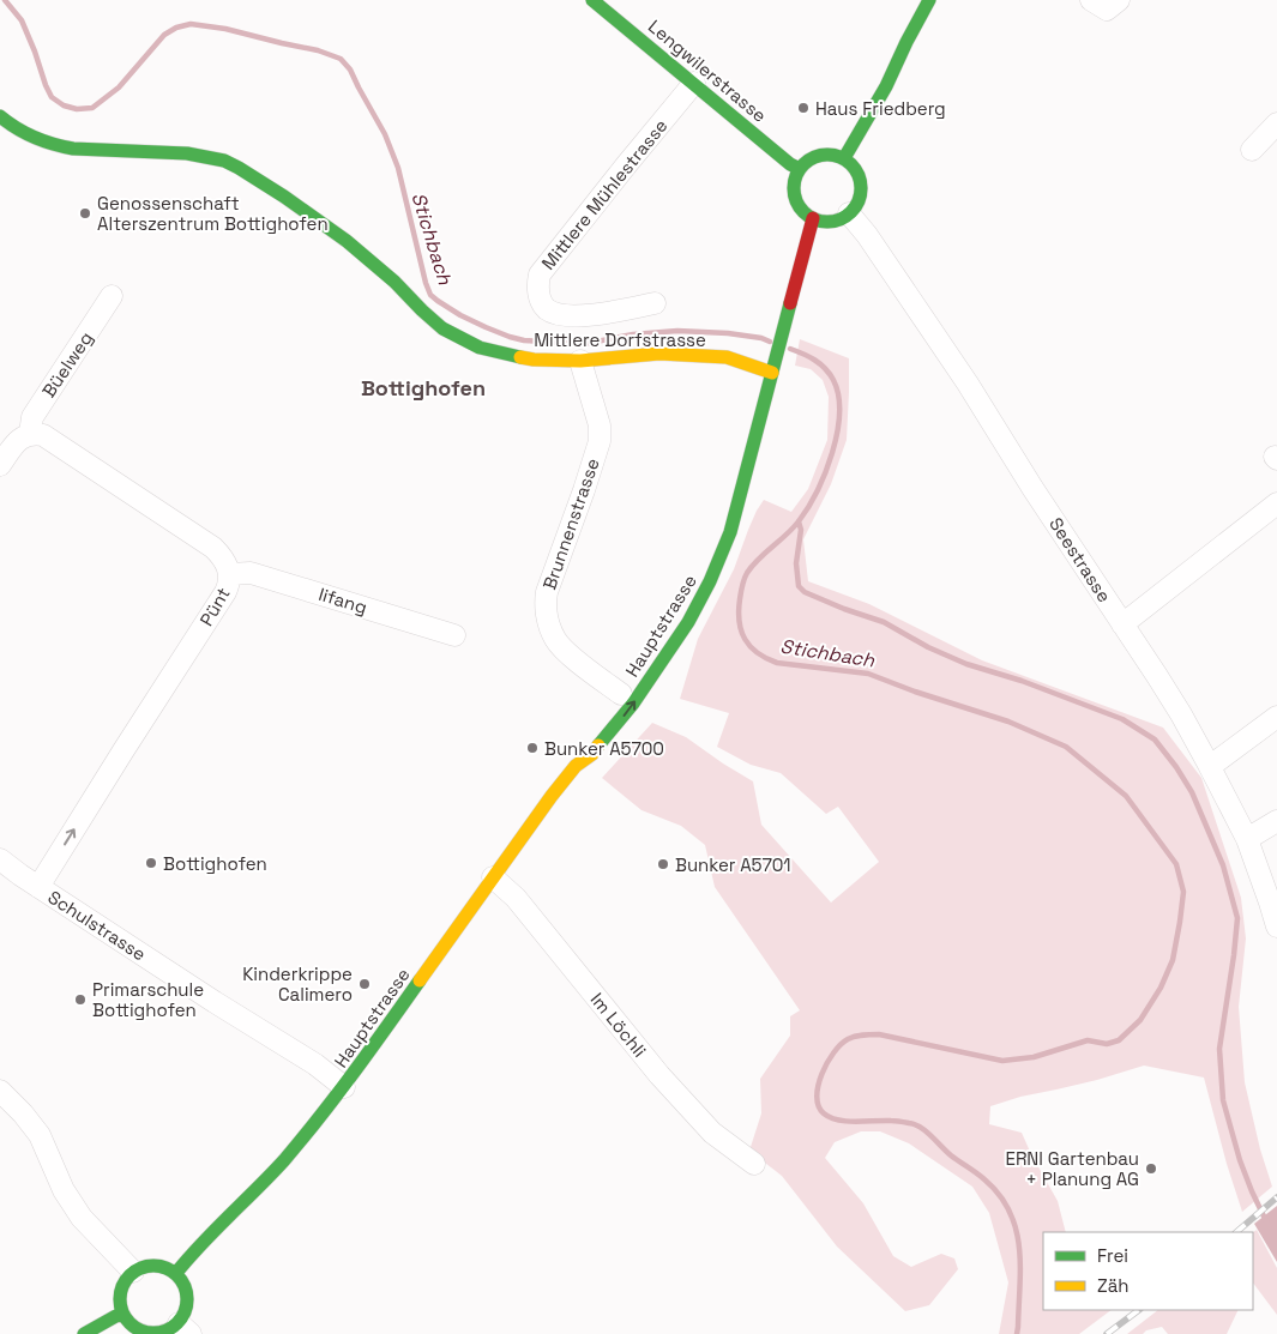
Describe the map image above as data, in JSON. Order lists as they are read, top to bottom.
{
  "streets": {
    "main road": ["Lengwilerstrasse", "Mittlere Dorfstrasse", "Hauptstrasse"],
    "street": [
      "Mittlere Mühlestrasse",
      "Büelweg",
      "Brunnenstrasse",
      "Seestrasse",
      "Iifang",
      "Pünt",
      "Schulstrasse",
      "Im Löchli"
    ]
  },
  "crossings": [
    ["Lengwilerstrasse", "Mittlere Mühlestrasse"],
    ["Lengwilerstrasse", "Seestrasse"],
    ["Lengwilerstrasse", "Hauptstrasse"],
    ["Mittlere Dorfstrasse", "Brunnenstrasse"],
    ["Mittlere Dorfstrasse", "Hauptstrasse"],
    ["Büelweg", "Pünt"],
    ["Seestrasse", "Hauptstrasse"],
    ["Iifang", "Pünt"],
    ["Pünt", "Schulstrasse"],
    ["Hauptstrasse", "Schulstrasse"],
    ["Hauptstrasse", "Im Löchli"]
  ],
  "one_way": ["Pünt"],
  "districts": ["Bottighofen"],
  "water": ["Stichbach"],
  "places": [
    "Haus Friedberg",
    "Genossenschaft Alterszentrum Bottighofen",
    "Bunker A5700",
    "Bottighofen",
    "Bunker A5701",
    "Kinderkrippe Calimero",
    "Primarschule Bottighofen",
    "ERNI Gartenbau + Planung AG"
  ],
  "legend": ["Frei", "Zäh"]
}
